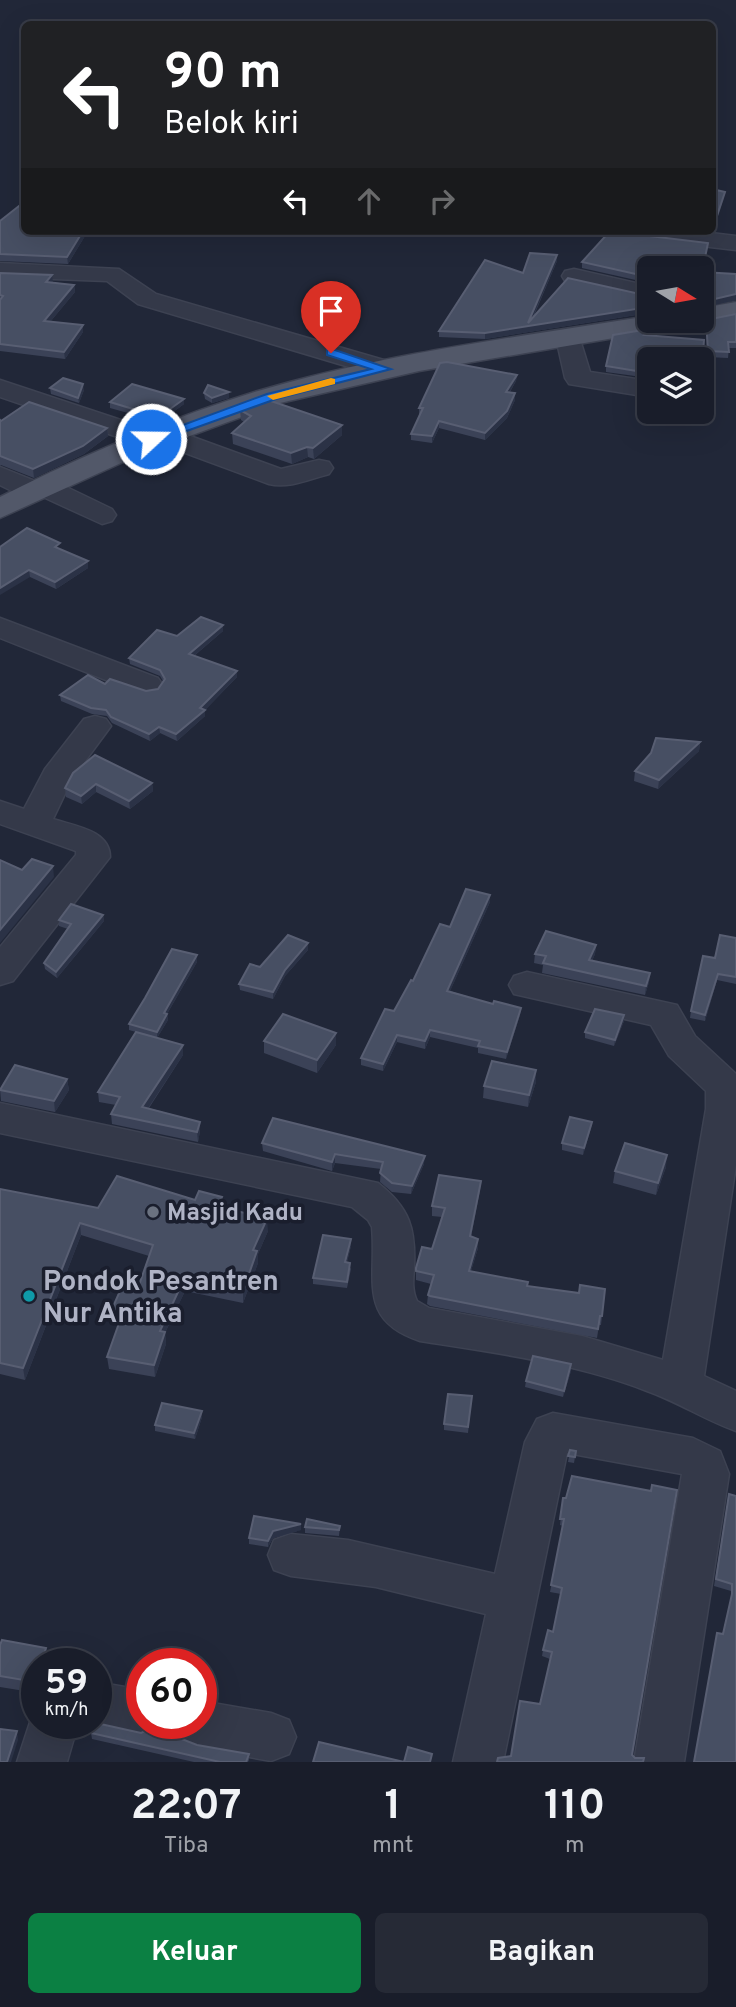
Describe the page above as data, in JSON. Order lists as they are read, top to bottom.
{
  "places": ["Masjid Kadu", "Pondok Pesantren Nur Antika"],
  "north": "right",
  "page": {
    "turn": ["90 m", "Belok kiri"],
    "speed": "59 km/h",
    "limit": "60",
    "eta": [
      "22:07",
      "Tiba",
      "1",
      "mnt",
      "110",
      "m"
    ],
    "buttons": ["Keluar", "Bagikan"]
  }
}
